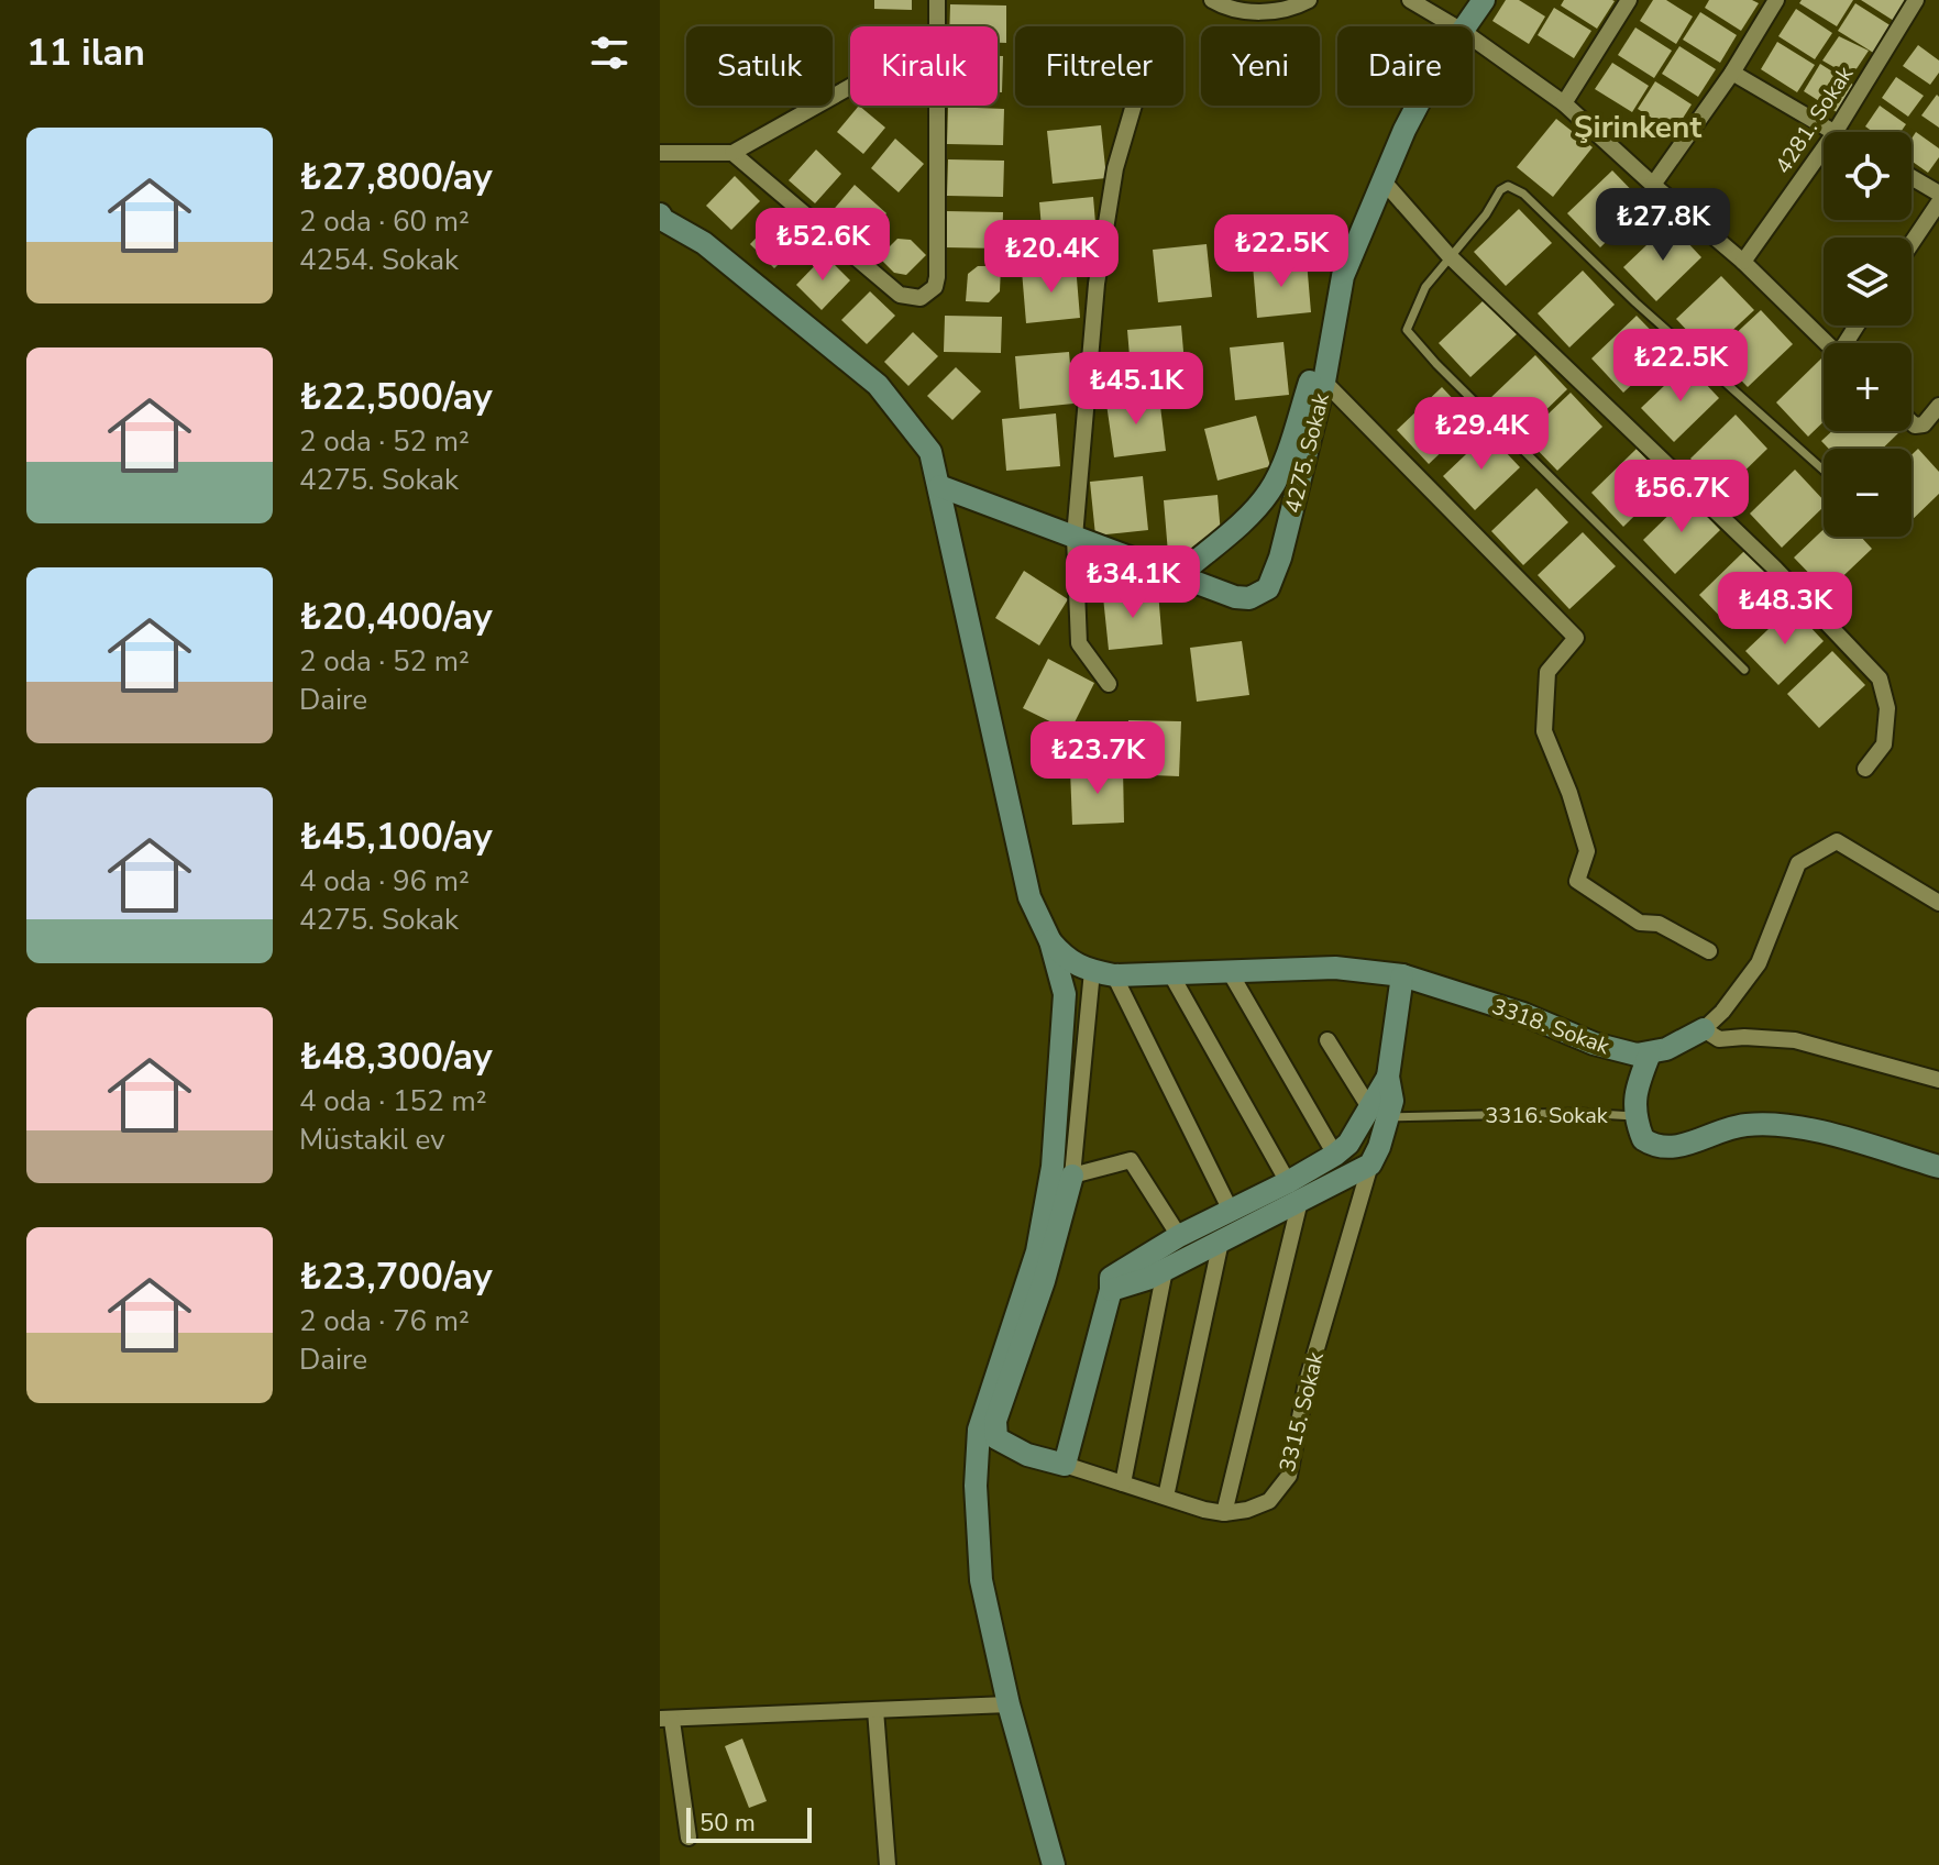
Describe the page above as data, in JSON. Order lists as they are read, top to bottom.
{
  "streets": {
    "street": [
      "4281. Sokak",
      "4275. Sokak",
      "3318. Sokak",
      "3316. Sokak",
      "3315. Sokak"
    ]
  },
  "districts": ["Şirinkent"],
  "scale_bar": "50 m",
  "page": {
    "heading": "11 ilan",
    "chip": [
      "Satılık",
      "Kiralık",
      "Filtreler",
      "Yeni",
      "Daire"
    ],
    "list": [
      {
        "name": "₺27,800/ay",
        "note": "2 oda · 60 m² · 4254. Sokak"
      },
      {
        "name": "₺22,500/ay",
        "note": "2 oda · 52 m² · 4275. Sokak"
      },
      {
        "name": "₺20,400/ay",
        "note": "2 oda · 52 m² · Daire"
      },
      {
        "name": "₺45,100/ay",
        "note": "4 oda · 96 m² · 4275. Sokak"
      },
      {
        "name": "₺48,300/ay",
        "note": "4 oda · 152 m² · Müstakil ev"
      },
      {
        "name": "₺23,700/ay",
        "note": "2 oda · 76 m² · Daire"
      }
    ],
    "map_buttons": ["+", "−"],
    "price": [
      "₺27.8K",
      "₺52.6K",
      "₺22.5K",
      "₺20.4K",
      "₺22.5K",
      "₺45.1K",
      "₺29.4K",
      "₺56.7K",
      "₺34.1K",
      "₺48.3K",
      "₺23.7K"
    ],
    "scale": "50 m"
  }
}
